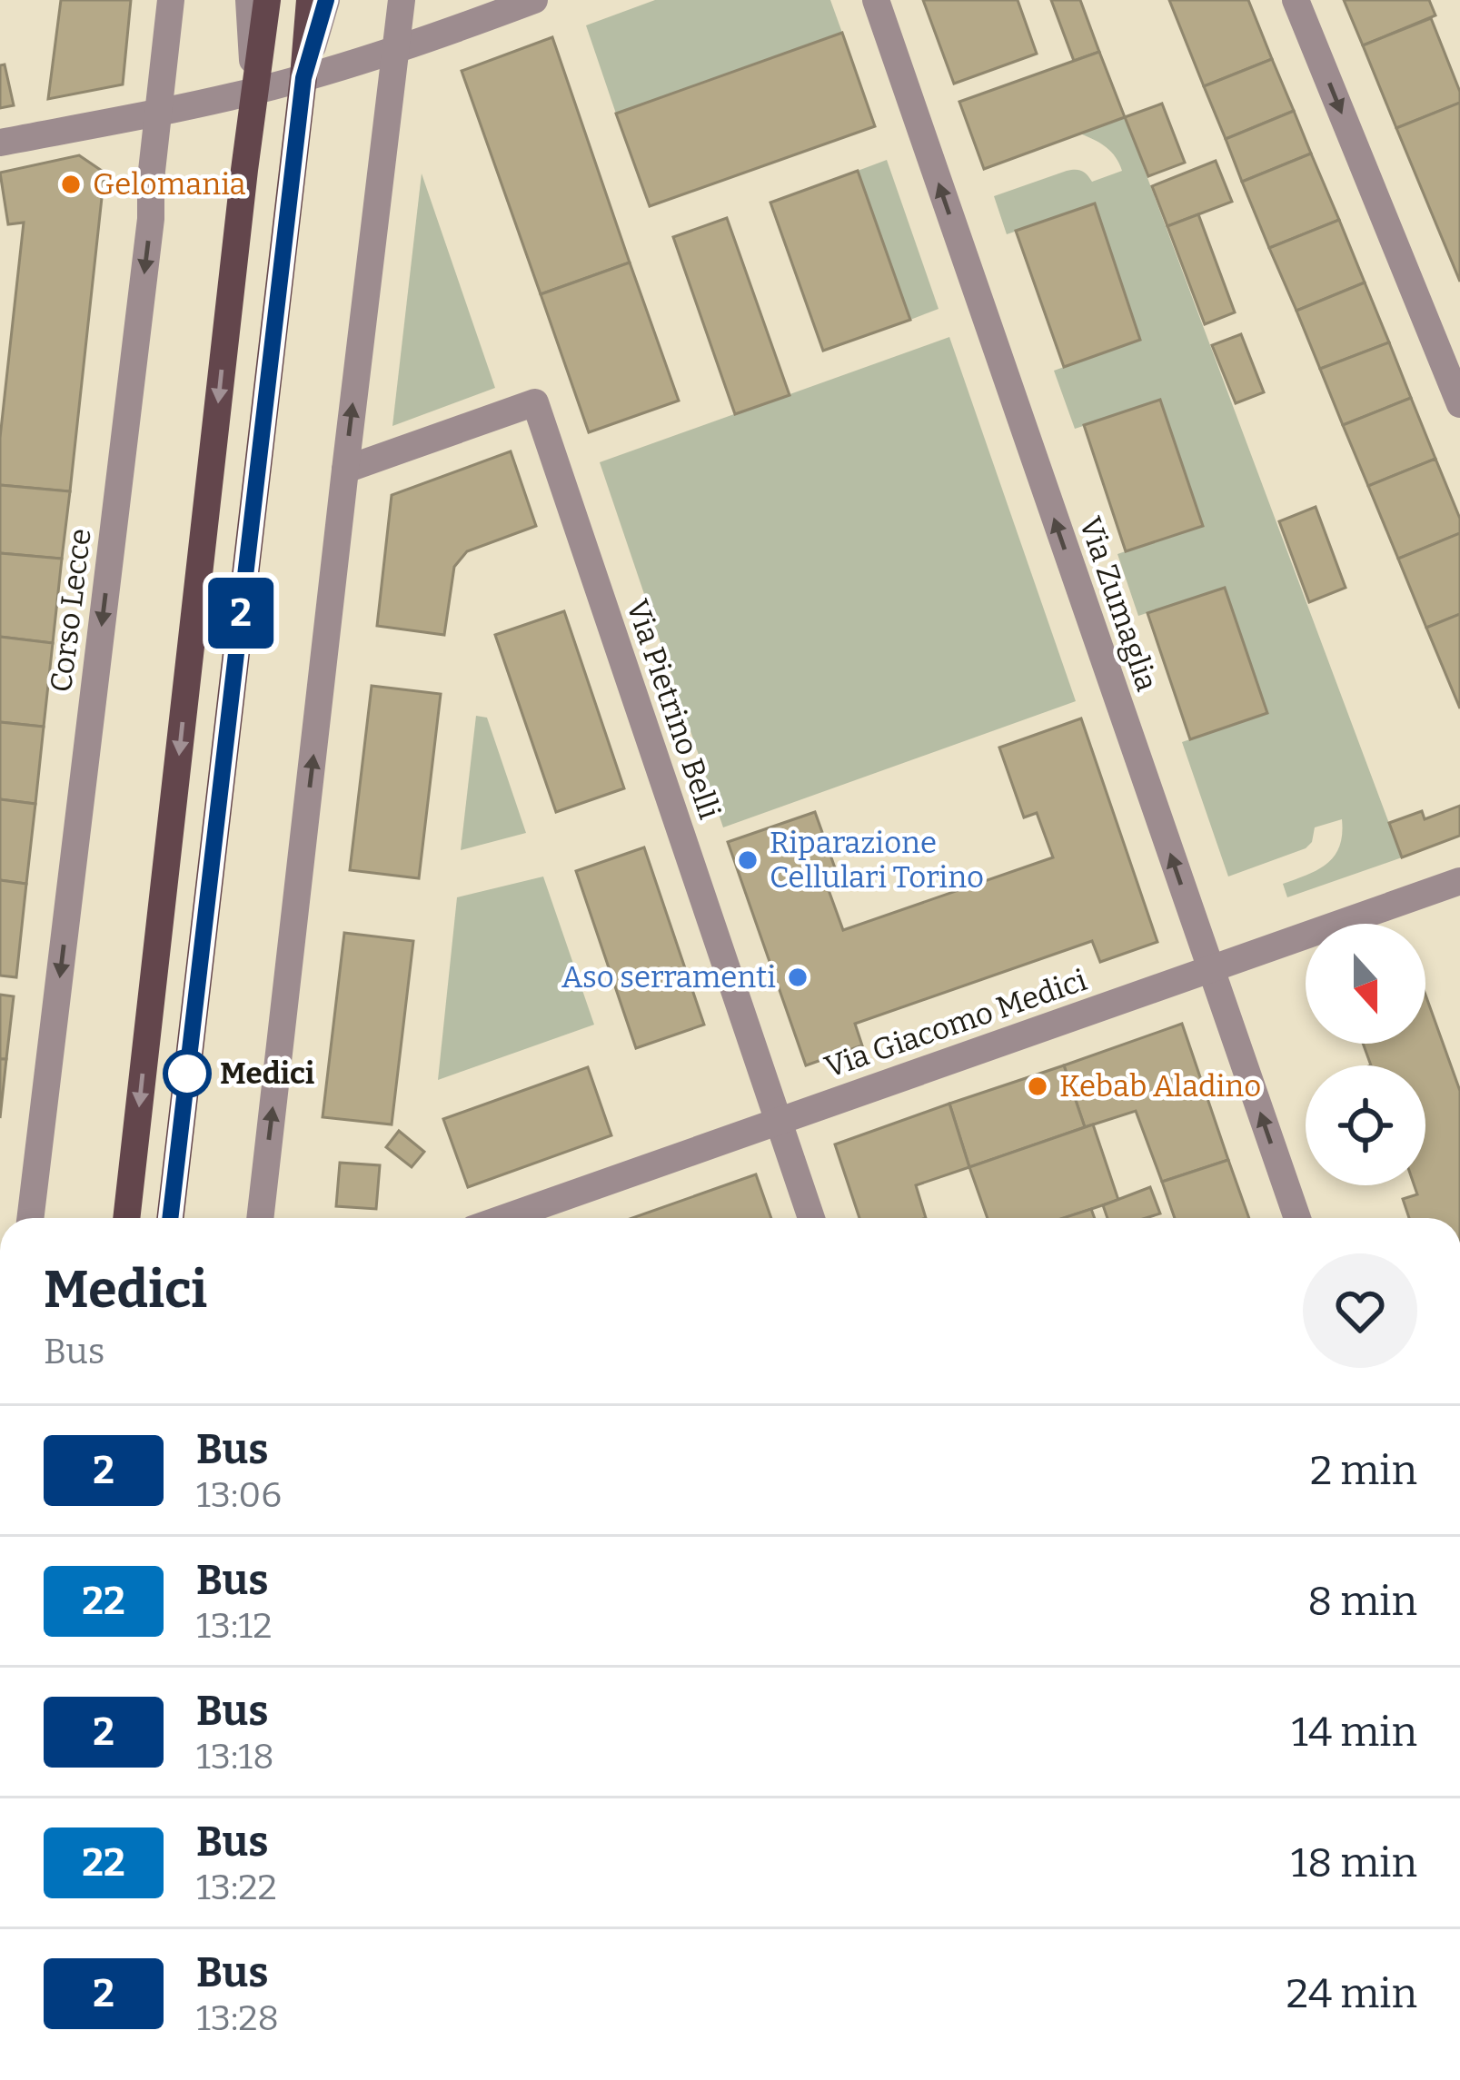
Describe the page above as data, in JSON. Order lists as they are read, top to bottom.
{
  "streets": {
    "street": [
      "Via Zumaglia",
      "Corso Lecce",
      "Via Pietrino Belli",
      "Via Giacomo Medici"
    ]
  },
  "crossings": [
    ["Via Zumaglia", "Via Giacomo Medici"],
    ["Via Pietrino Belli", "Via Giacomo Medici"]
  ],
  "one_way": ["Via Zumaglia"],
  "places": [
    "Gelomania",
    "Riparazione Cellulari Torino",
    "Aso serramenti",
    "Medici",
    "Kebab Aladino"
  ],
  "lines": ["bus line 2"],
  "north": "bottom",
  "page": {
    "on_map": "2",
    "heading": ["Medici", "Bus"],
    "list": [
      {
        "mark": "2",
        "name": "Bus",
        "note": "13:06",
        "value": "2 min"
      },
      {
        "mark": "22",
        "name": "Bus",
        "note": "13:12",
        "value": "8 min"
      },
      {
        "mark": "2",
        "name": "Bus",
        "note": "13:18",
        "value": "14 min"
      },
      {
        "mark": "22",
        "name": "Bus",
        "note": "13:22",
        "value": "18 min"
      },
      {
        "mark": "2",
        "name": "Bus",
        "note": "13:28",
        "value": "24 min"
      }
    ]
  }
}
